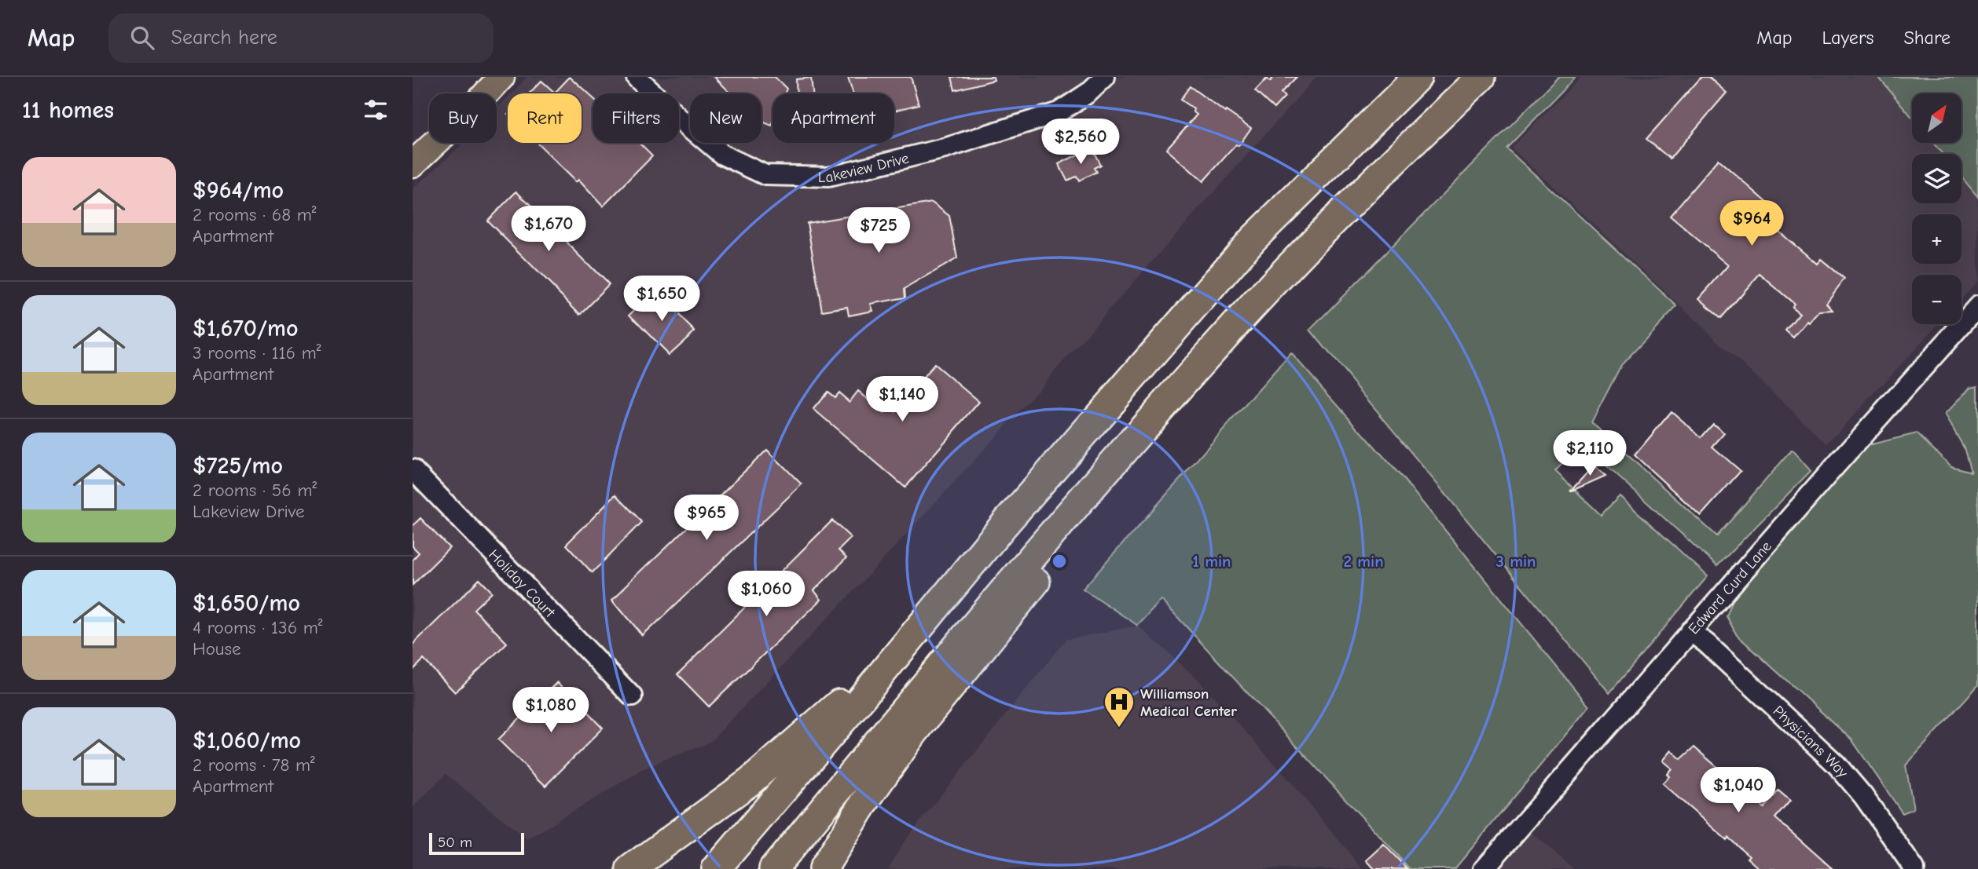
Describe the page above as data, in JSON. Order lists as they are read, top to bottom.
{
  "streets": {
    "street": [
      "Lakeview Drive",
      "Holiday Court",
      "Edward Curd Lane",
      "Physicians Way"
    ]
  },
  "crossings": [
    ["Edward Curd Lane", "Physicians Way"]
  ],
  "places": {
    "hospital": ["Williamson Medical Center"]
  },
  "scale_bar": "50 m",
  "north": "top right",
  "page": {
    "header": "Map",
    "search": "Search here",
    "nav": ["Map", "Layers", "Share"],
    "heading": "11 homes",
    "map_buttons": ["+", "−"],
    "chip": [
      "Buy",
      "Rent",
      "Filters",
      "New",
      "Apartment"
    ],
    "price": [
      "$2,560",
      "$964",
      "$1,670",
      "$725",
      "$1,650",
      "$1,140",
      "$2,110",
      "$965",
      "$1,060",
      "$1,080",
      "$1,040"
    ],
    "list": [
      {
        "name": "$964/mo",
        "note": "2 rooms · 68 m² · Apartment"
      },
      {
        "name": "$1,670/mo",
        "note": "3 rooms · 116 m² · Apartment"
      },
      {
        "name": "$725/mo",
        "note": "2 rooms · 56 m² · Lakeview Drive"
      },
      {
        "name": "$1,650/mo",
        "note": "4 rooms · 136 m² · House"
      },
      {
        "name": "$1,060/mo",
        "note": "2 rooms · 78 m² · Apartment"
      }
    ],
    "scale": "50 m"
  },
  "rings": ["1 min", "2 min", "3 min"]
}
